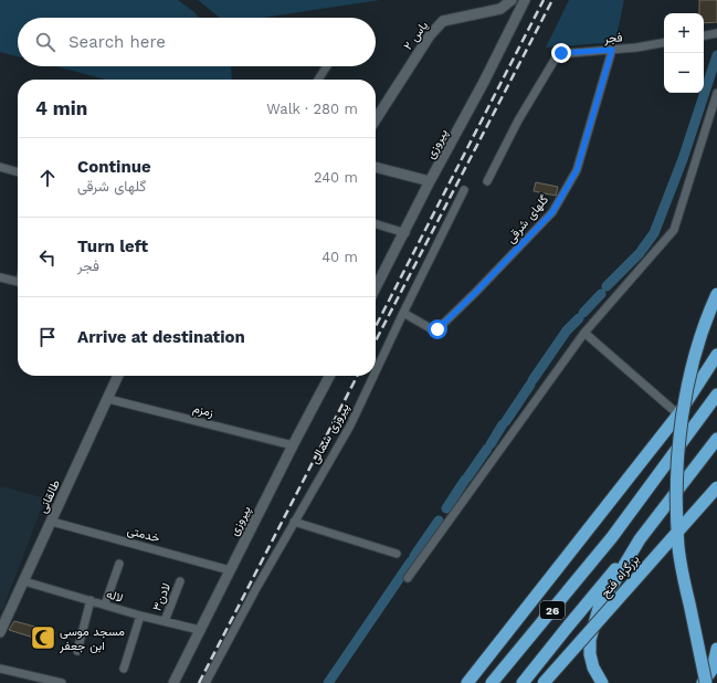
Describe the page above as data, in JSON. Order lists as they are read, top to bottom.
{
  "streets": {
    "highway": ["بزرگراه فتح", "26"],
    "street": [
      "یاس ۲",
      "فجر",
      "پیروزی",
      "گلهای شرقی",
      "زمزم",
      "پیروزی شمالی",
      "طالقانی",
      "خدمتی",
      "لاله",
      "لادن۳"
    ]
  },
  "crossings": [
    ["فجر", "گلهای شرقی"],
    ["پیروزی", "زمزم"],
    ["پیروزی", "خدمتی"],
    ["پیروزی", "لاله"],
    ["گلهای شرقی", "پیروزی شمالی"],
    ["زمزم", "طالقانی"],
    ["طالقانی", "خدمتی"],
    ["طالقانی", "لاله"],
    ["لاله", "لادن۳"]
  ],
  "places": {
    "mosque": ["مسجد موسی ابن جعفر"]
  },
  "page": {
    "map_buttons": ["+", "−"],
    "search": "Search here",
    "heading": ["4 min", "Walk · 280 m"],
    "list": [
      ["Continue", "گلهای شرقی", "240 m"],
      ["Turn left", "فجر", "40 m"],
      "Arrive at destination"
    ]
  }
}
